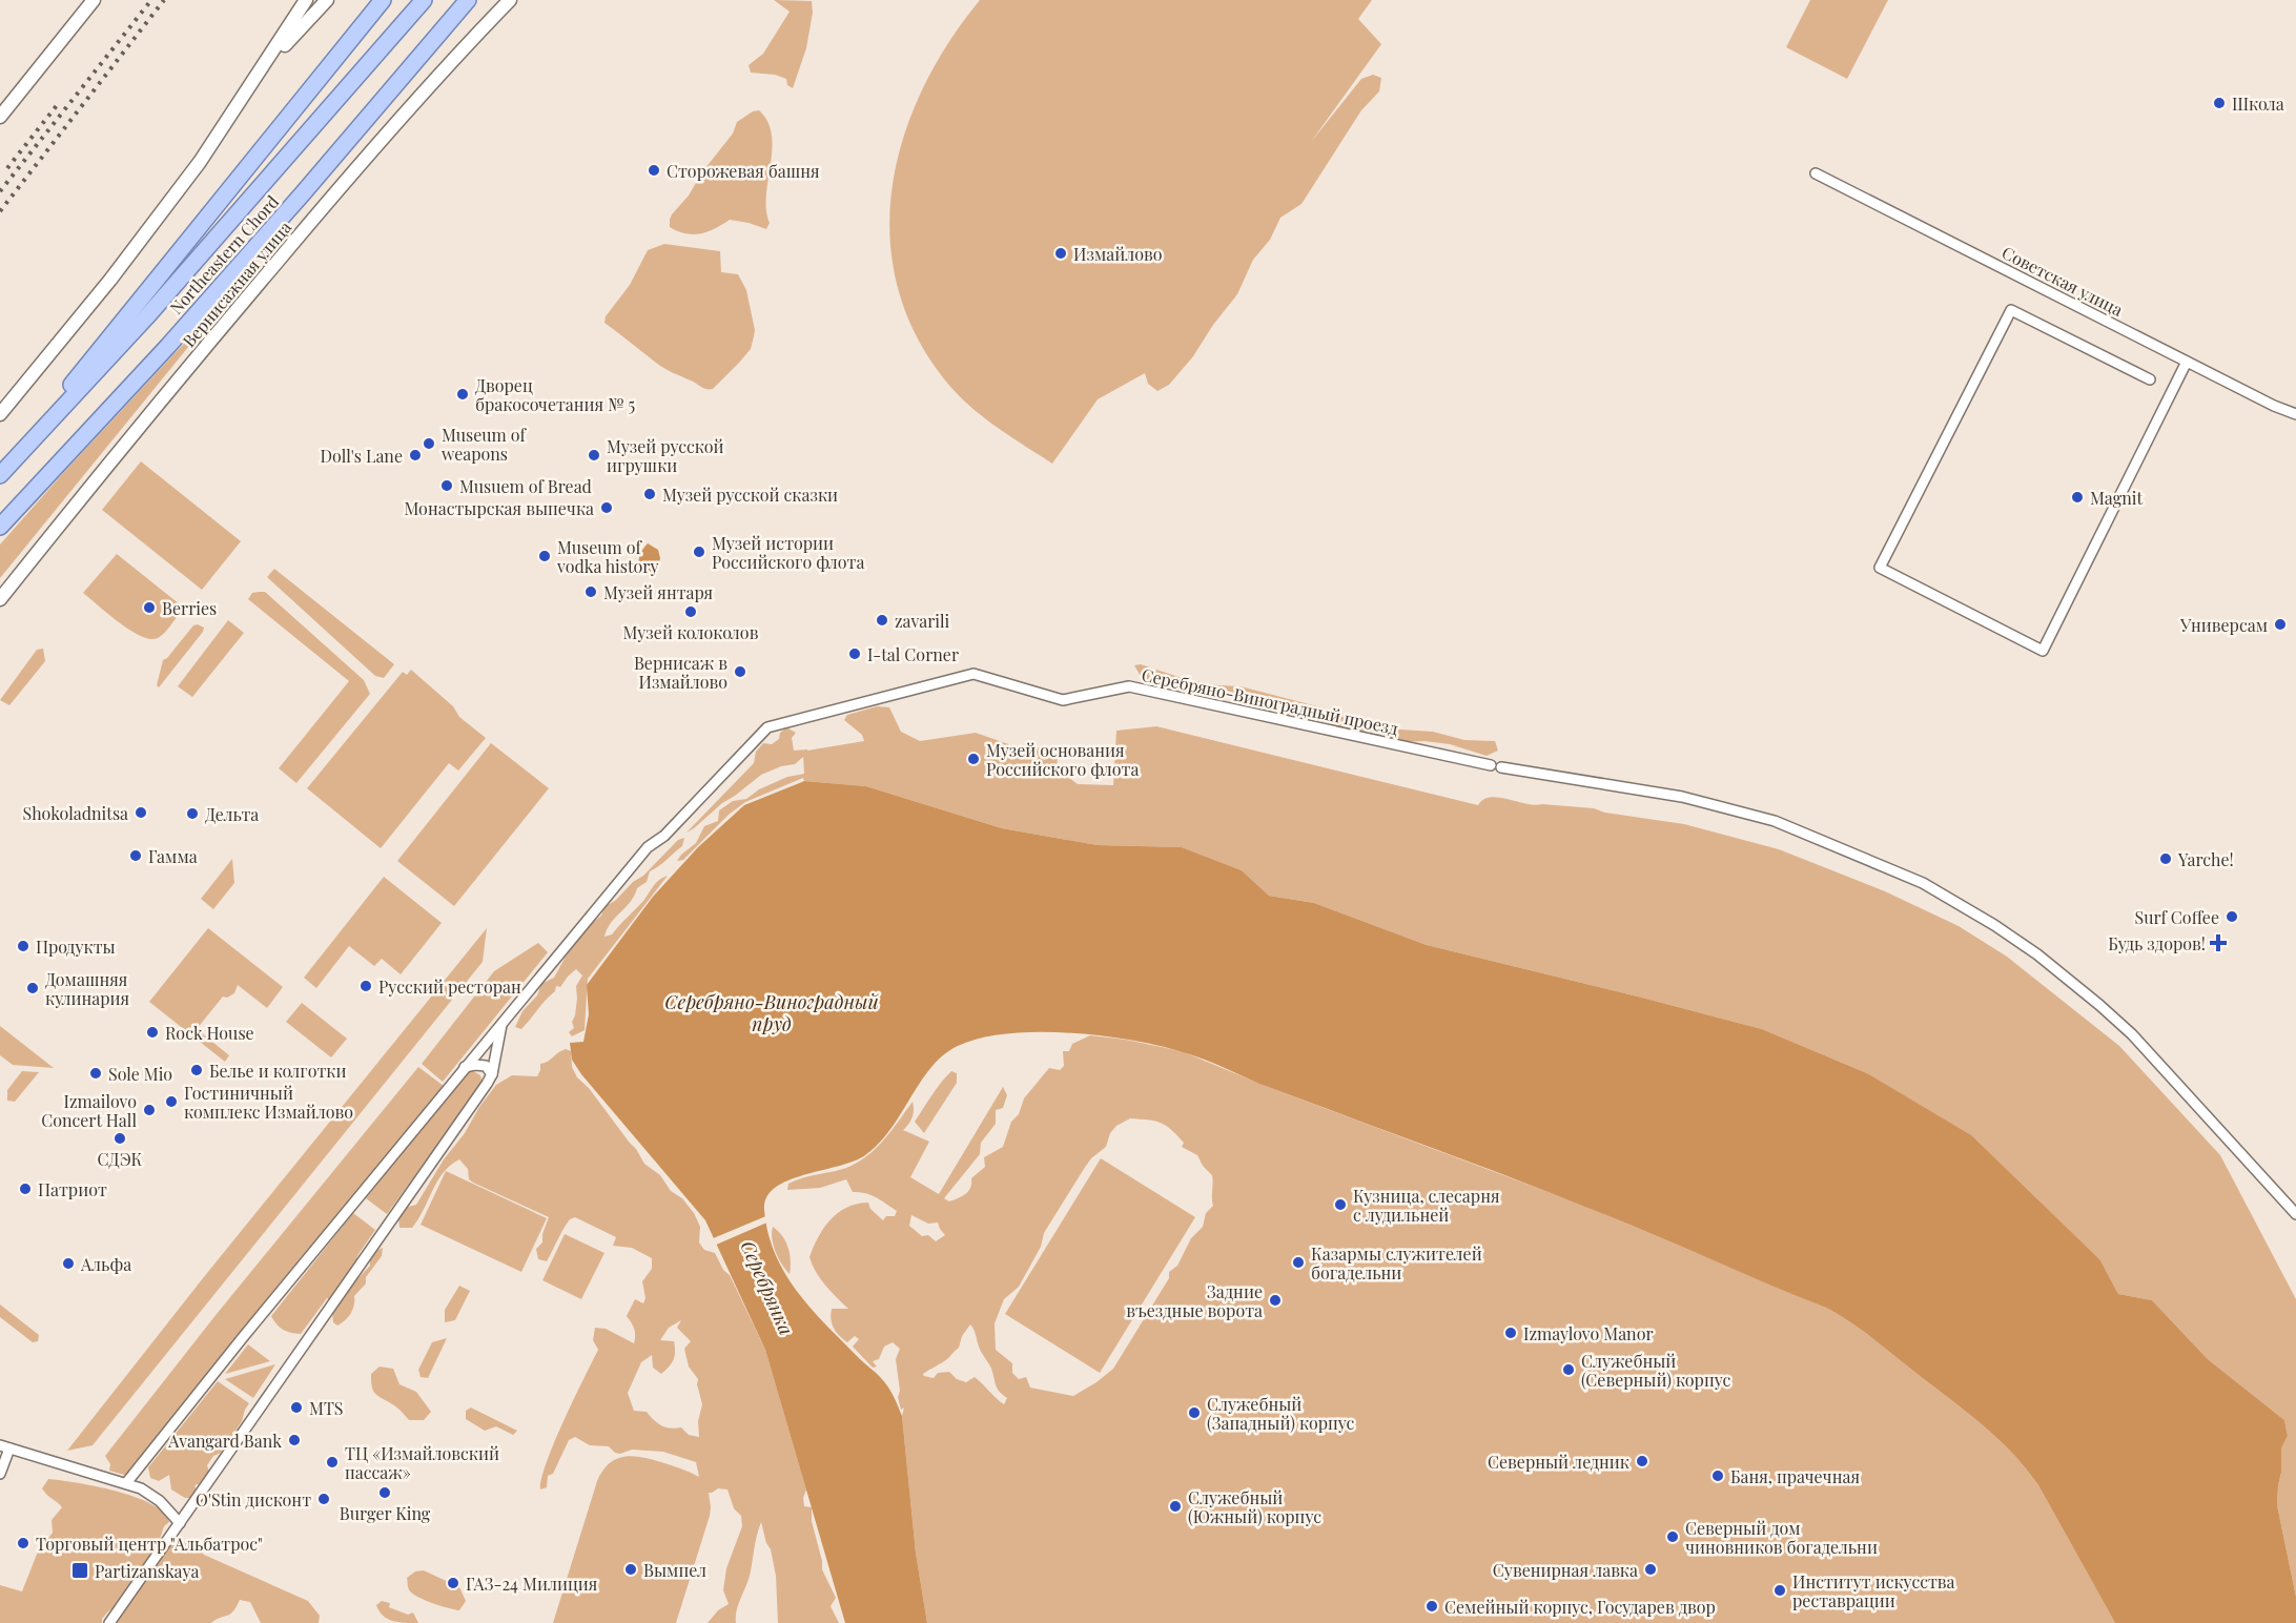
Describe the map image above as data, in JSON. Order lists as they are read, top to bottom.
{
  "streets": {
    "main road": ["Northeastern Chord"],
    "street": ["Советская улица", "Вернисажная улица", "Серебряно-Виноградный проезд"]
  },
  "water": ["Серебряно-Виноградный пруд", "Серебрянка"],
  "places": {
    "other": [
      "Школа",
      "Сторожевая башня",
      "Измайлово",
      "Дворец бракосочетания № 5",
      "Museum of weapons",
      "Doll's Lane",
      "Музей русской игрушки",
      "Musuem of Bread",
      "Музей русской сказки",
      "Magnit",
      "Монастырская выпечка",
      "Музей истории Российского флота",
      "Museum of vodka history",
      "Музей янтаря",
      "Berries",
      "Музей колоколов",
      "zavarili",
      "Универсам",
      "I-tal Corner",
      "Вернисаж в Измайлово",
      "Музей основания Российского флота",
      "Shokoladnitsa",
      "Дельта",
      "Гамма",
      "Yarche!",
      "Surf Coffee",
      "Продукты",
      "Русский ресторан",
      "Домашняя кулинария",
      "Rock House",
      "Белье и колготки",
      "Sole Mio",
      "Гостиничный комплекс Измайлово",
      "Izmailovo Concert Hall",
      "СДЭК",
      "Патриот",
      "Кузница, слесарня с лудильней",
      "Казармы служителей богадельни",
      "Альфа",
      "Задние въездные ворота",
      "Izmaylovo Manor",
      "Служебный (Северный) корпус",
      "MTS",
      "Служебный (Западный) корпус",
      "Avangard Bank",
      "Северный ледник",
      "ТЦ «Измайловский пассаж»",
      "Баня, прачечная",
      "Burger King",
      "O'Stin дисконт",
      "Служебный (Южный) корпус",
      "Северный дом чиновников богадельни",
      "Торговый центр \"Альбатрос\"",
      "Вымпел",
      "Сувенирная лавка",
      "ГАЗ-24 Милиция",
      "Институт искусства реставрации",
      "Семейный корпус, Государев двор"
    ],
    "health": ["Будь здоров!"],
    "transit": ["Partizanskaya"]
  }
}
